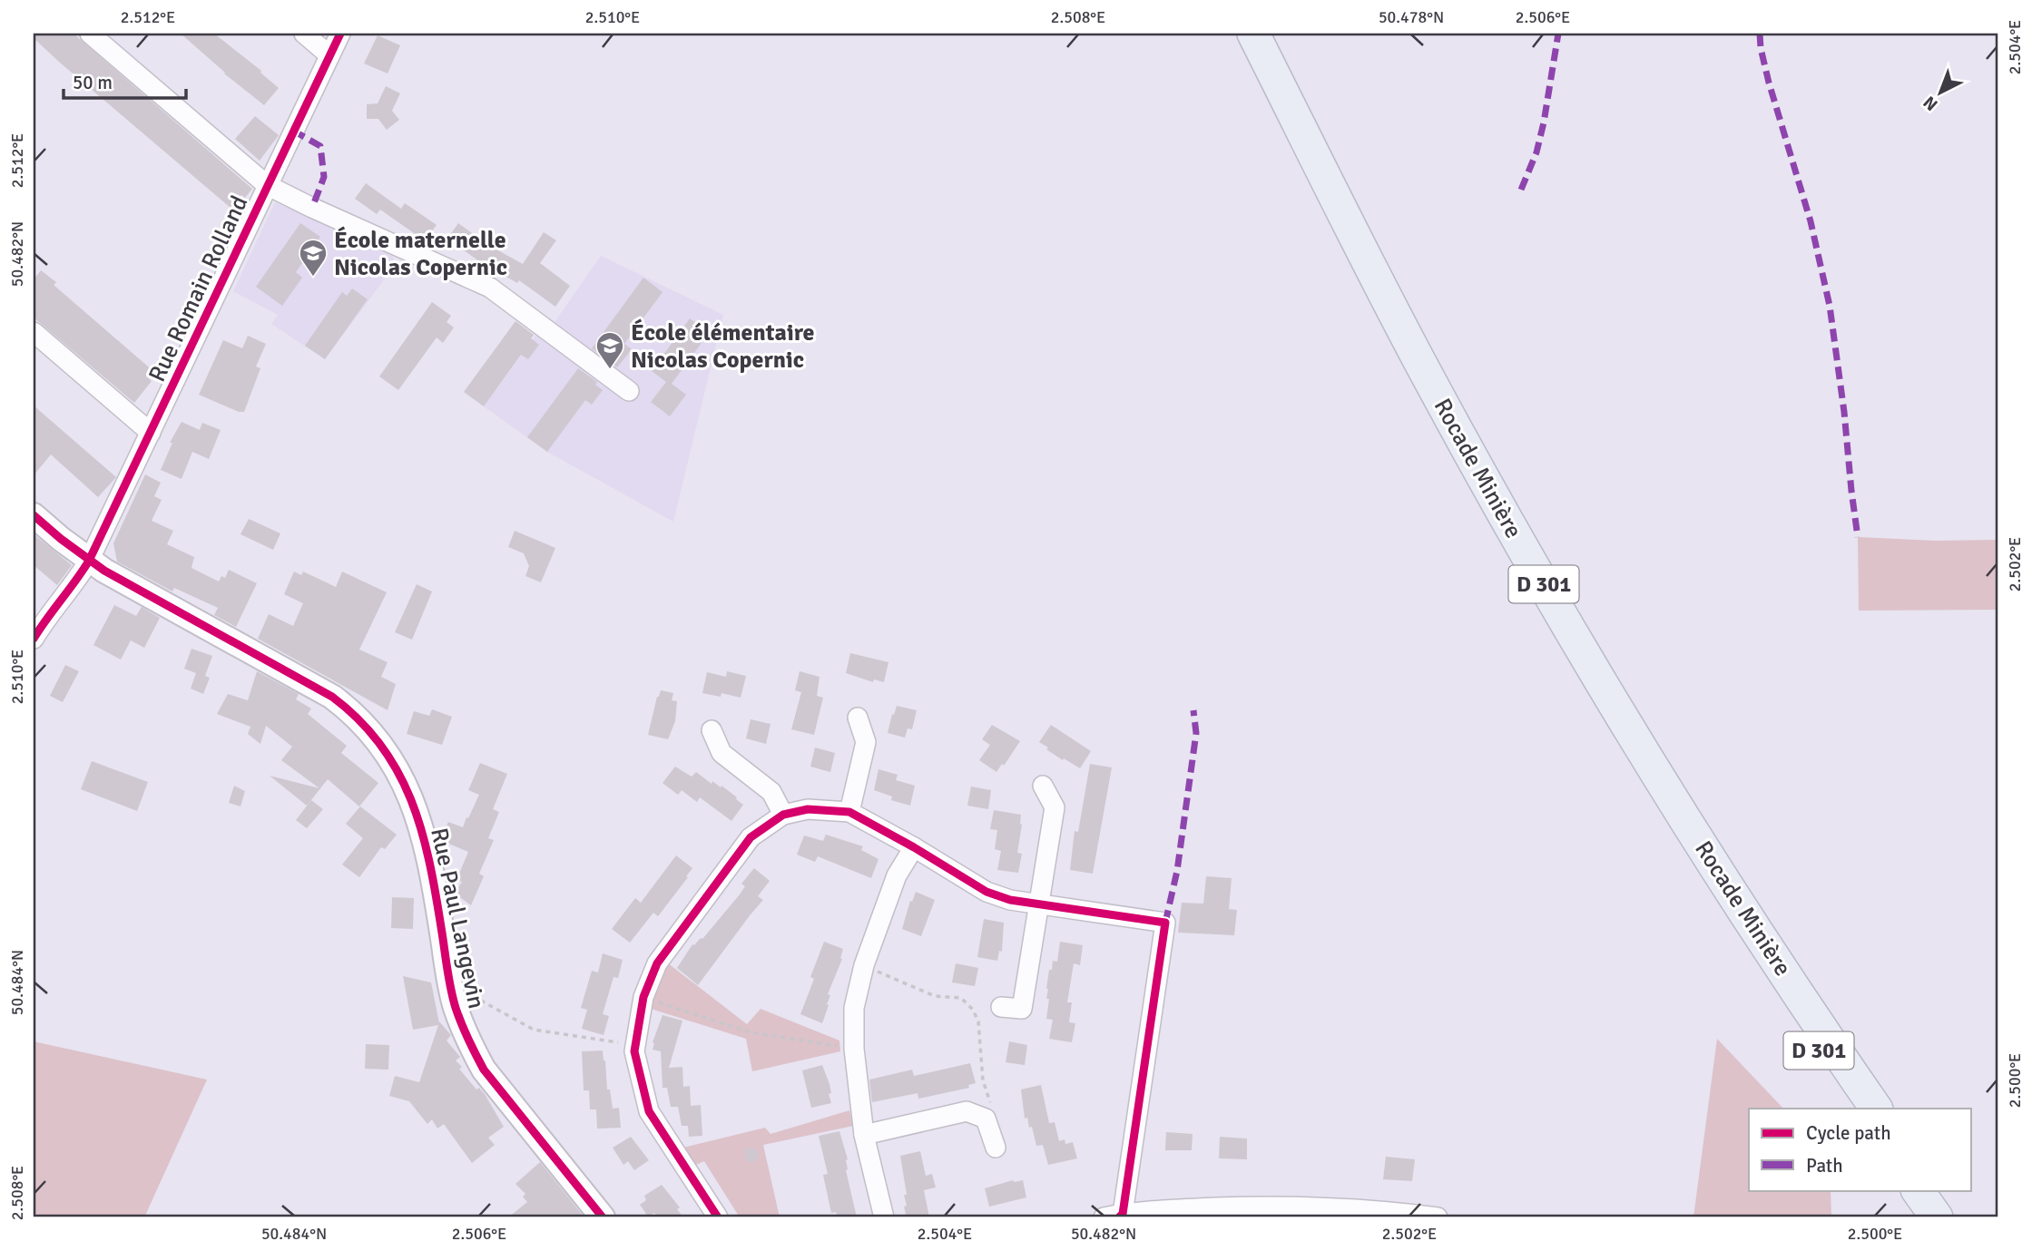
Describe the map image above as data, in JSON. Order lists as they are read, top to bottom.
{
  "streets": {
    "highway": ["Rocade Minière", "D 301"],
    "street": ["Rue Romain Rolland", "Rue Paul Langevin"]
  },
  "crossings": [
    ["Rue Romain Rolland", "Rue Paul Langevin"]
  ],
  "places": {
    "school or university": ["École maternelle Nicolas Copernic", "École élémentaire Nicolas Copernic"]
  },
  "legend": ["Cycle path", "Path"],
  "scale_bar": "50 m",
  "north": "bottom left",
  "coordinates": [
    "2.512°E",
    "2.510°E",
    "2.508°E",
    "50.478°N",
    "2.506°E",
    "2.504°E",
    "50.482°N",
    "2.502°E",
    "50.484°N",
    "2.500°E"
  ]
}
